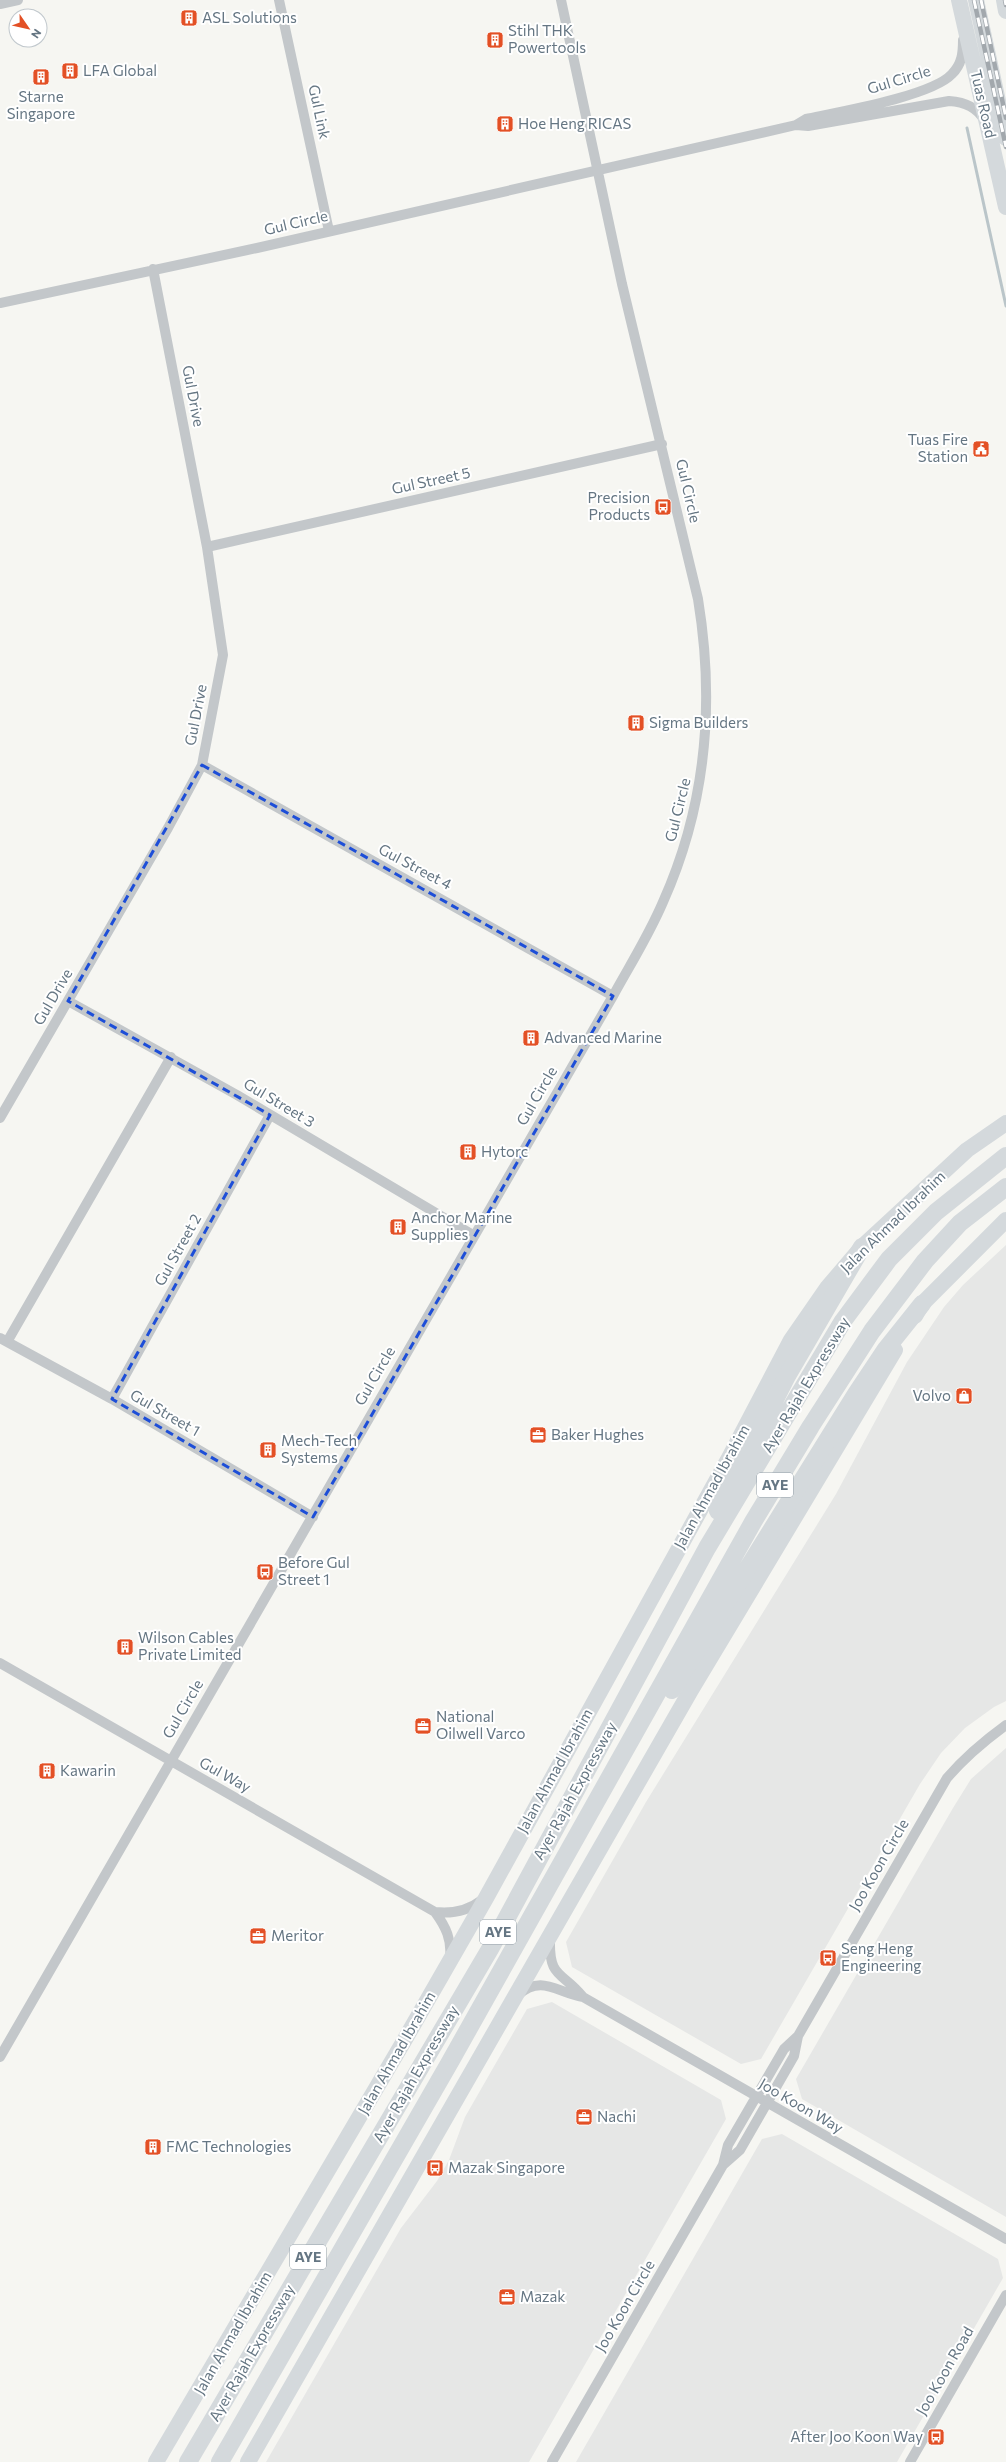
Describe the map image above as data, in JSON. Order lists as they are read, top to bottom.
{
  "streets": {
    "highway": ["Ayer Rajah Expressway", "AYE"],
    "main road": ["Tuas Road", "Jalan Ahmad Ibrahim"],
    "street": [
      "Gul Circle",
      "Gul Link",
      "Gul Drive",
      "Gul Street 5",
      "Gul Street 4",
      "Gul Street 3",
      "Gul Street 2",
      "Gul Street 1",
      "Gul Way",
      "Joo Koon Circle",
      "Joo Koon Way",
      "Joo Koon Road"
    ]
  },
  "crossings": [
    ["Gul Circle", "Tuas Road"],
    ["Gul Circle", "Gul Link"],
    ["Gul Circle", "Gul Drive"],
    ["Gul Circle", "Gul Street 5"],
    ["Gul Circle", "Gul Street 4"],
    ["Gul Circle", "Gul Street 3"],
    ["Gul Circle", "Gul Street 1"],
    ["Gul Circle", "Gul Way"],
    ["Gul Drive", "Gul Street 5"],
    ["Gul Drive", "Gul Street 4"],
    ["Gul Drive", "Gul Street 3"],
    ["Gul Street 3", "Gul Street 2"],
    ["Jalan Ahmad Ibrahim", "Gul Way"],
    ["Gul Street 2", "Gul Street 1"],
    ["Joo Koon Circle", "Joo Koon Way"]
  ],
  "places": {
    "building": [
      "ASL Solutions",
      "Stihl THK Powertools",
      "LFA Global",
      "Starne Singapore",
      "Hoe Heng RICAS",
      "Sigma Builders",
      "Advanced Marine",
      "Hytorc",
      "Anchor Marine Supplies",
      "Mech-Tech Systems",
      "Wilson Cables Private Limited",
      "Kawarin",
      "FMC Technologies"
    ],
    "public building": ["Tuas Fire Station"],
    "bus stop": [
      "Precision Products",
      "Before Gul Street 1",
      "Seng Heng Engineering",
      "Mazak Singapore",
      "After Joo Koon Way"
    ],
    "shop": ["Volvo"],
    "office": [
      "Baker Hughes",
      "National Oilwell Varco",
      "Meritor",
      "Nachi",
      "Mazak"
    ]
  },
  "north": "bottom right"
}
